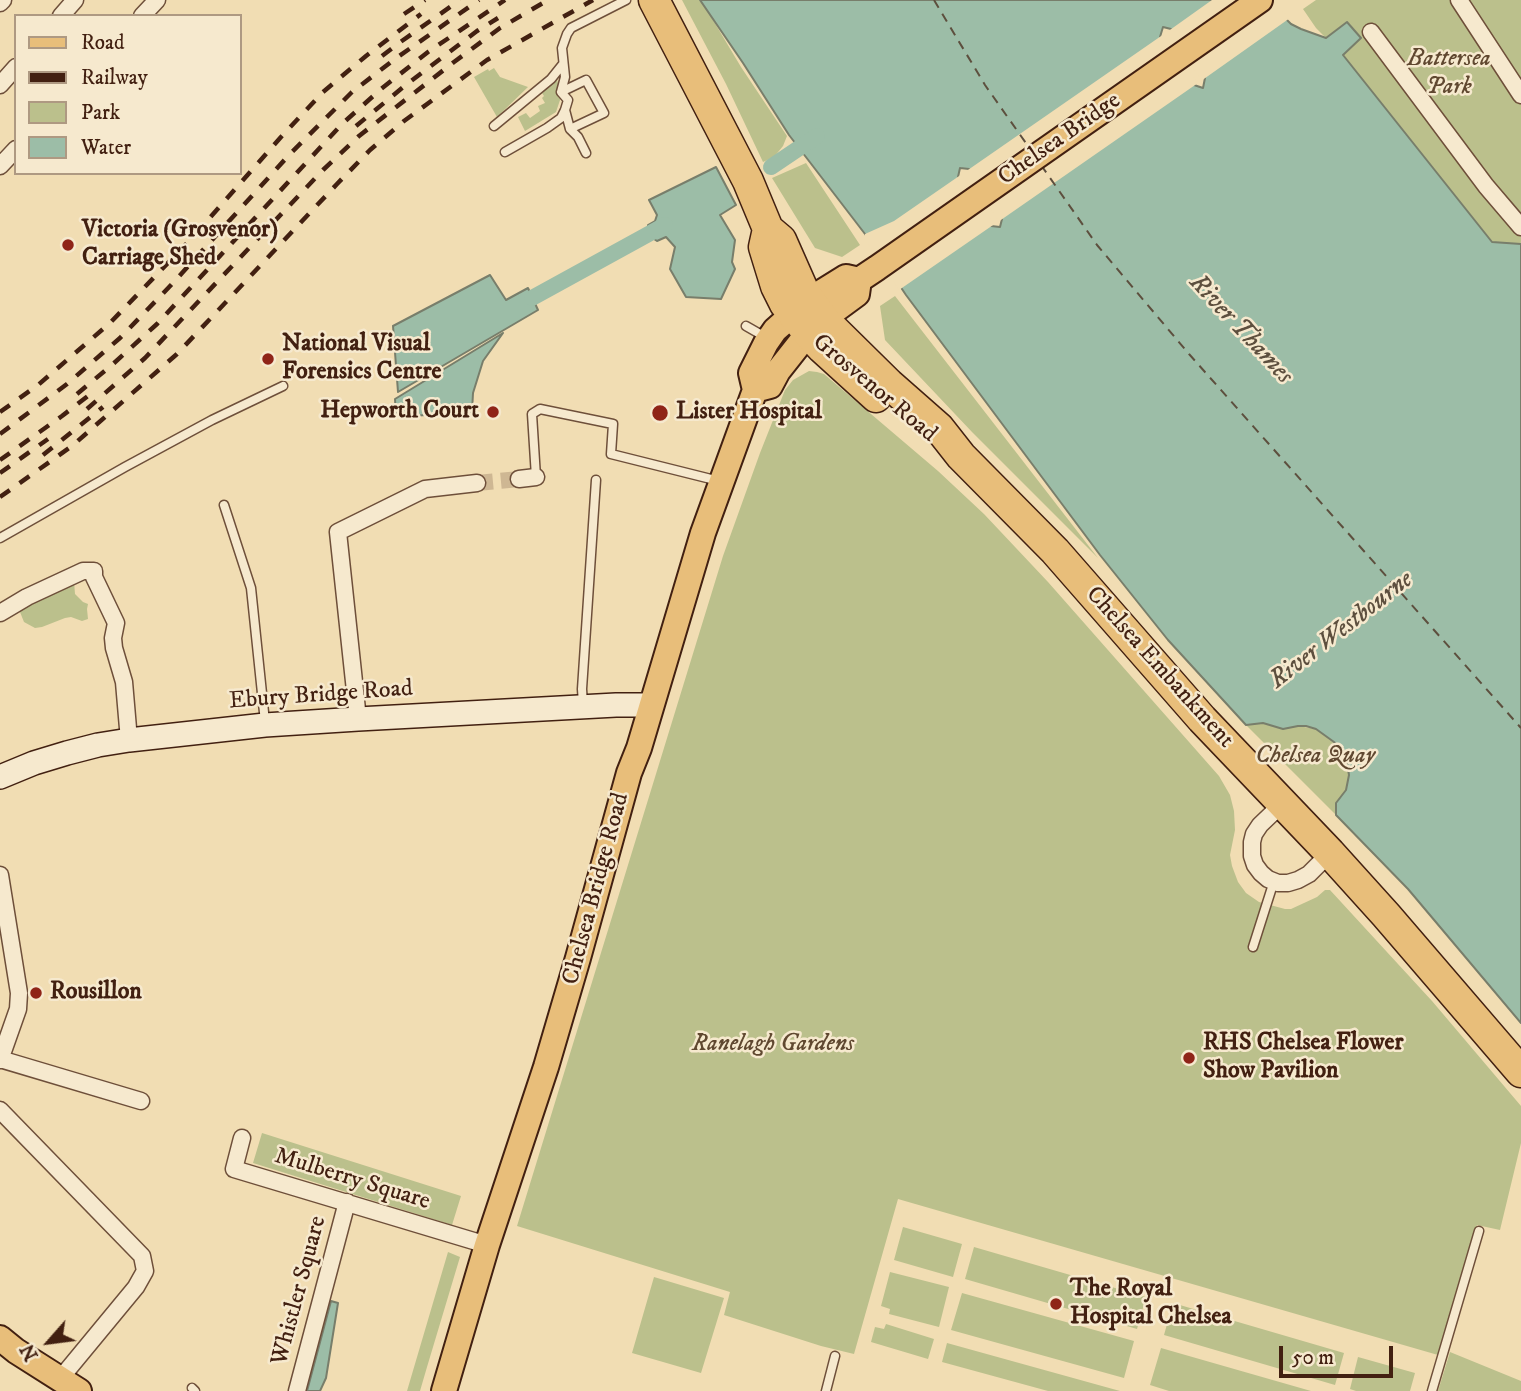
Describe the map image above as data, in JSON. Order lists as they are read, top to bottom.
{
  "streets": {
    "highway": ["Grosvenor Road", "Chelsea Embankment"],
    "main road": ["Chelsea Bridge", "Ebury Bridge Road", "Chelsea Bridge Road"],
    "street": ["Mulberry Square", "Whistler Square"]
  },
  "crossings": [
    ["Chelsea Bridge", "Grosvenor Road"],
    ["Chelsea Bridge", "Chelsea Bridge Road"],
    ["Grosvenor Road", "Chelsea Embankment"],
    ["Grosvenor Road", "Chelsea Bridge Road"],
    ["Ebury Bridge Road", "Chelsea Bridge Road"],
    ["Chelsea Bridge Road", "Mulberry Square"],
    ["Mulberry Square", "Whistler Square"]
  ],
  "water": ["River Thames", "River Westbourne"],
  "parks": ["Battersea Park", "Chelsea Quay", "Ranelagh Gardens"],
  "places": [
    "Victoria (Grosvenor) Carriage Shed",
    "National Visual Forensics Centre",
    "Hepworth Court",
    "Lister Hospital",
    "Rousillon",
    "RHS Chelsea Flower Show Pavilion",
    "The Royal Hospital Chelsea"
  ],
  "legend": [
    "Road",
    "Railway",
    "Park",
    "Water"
  ],
  "scale_bar": "50 m",
  "north": "bottom left"
}
